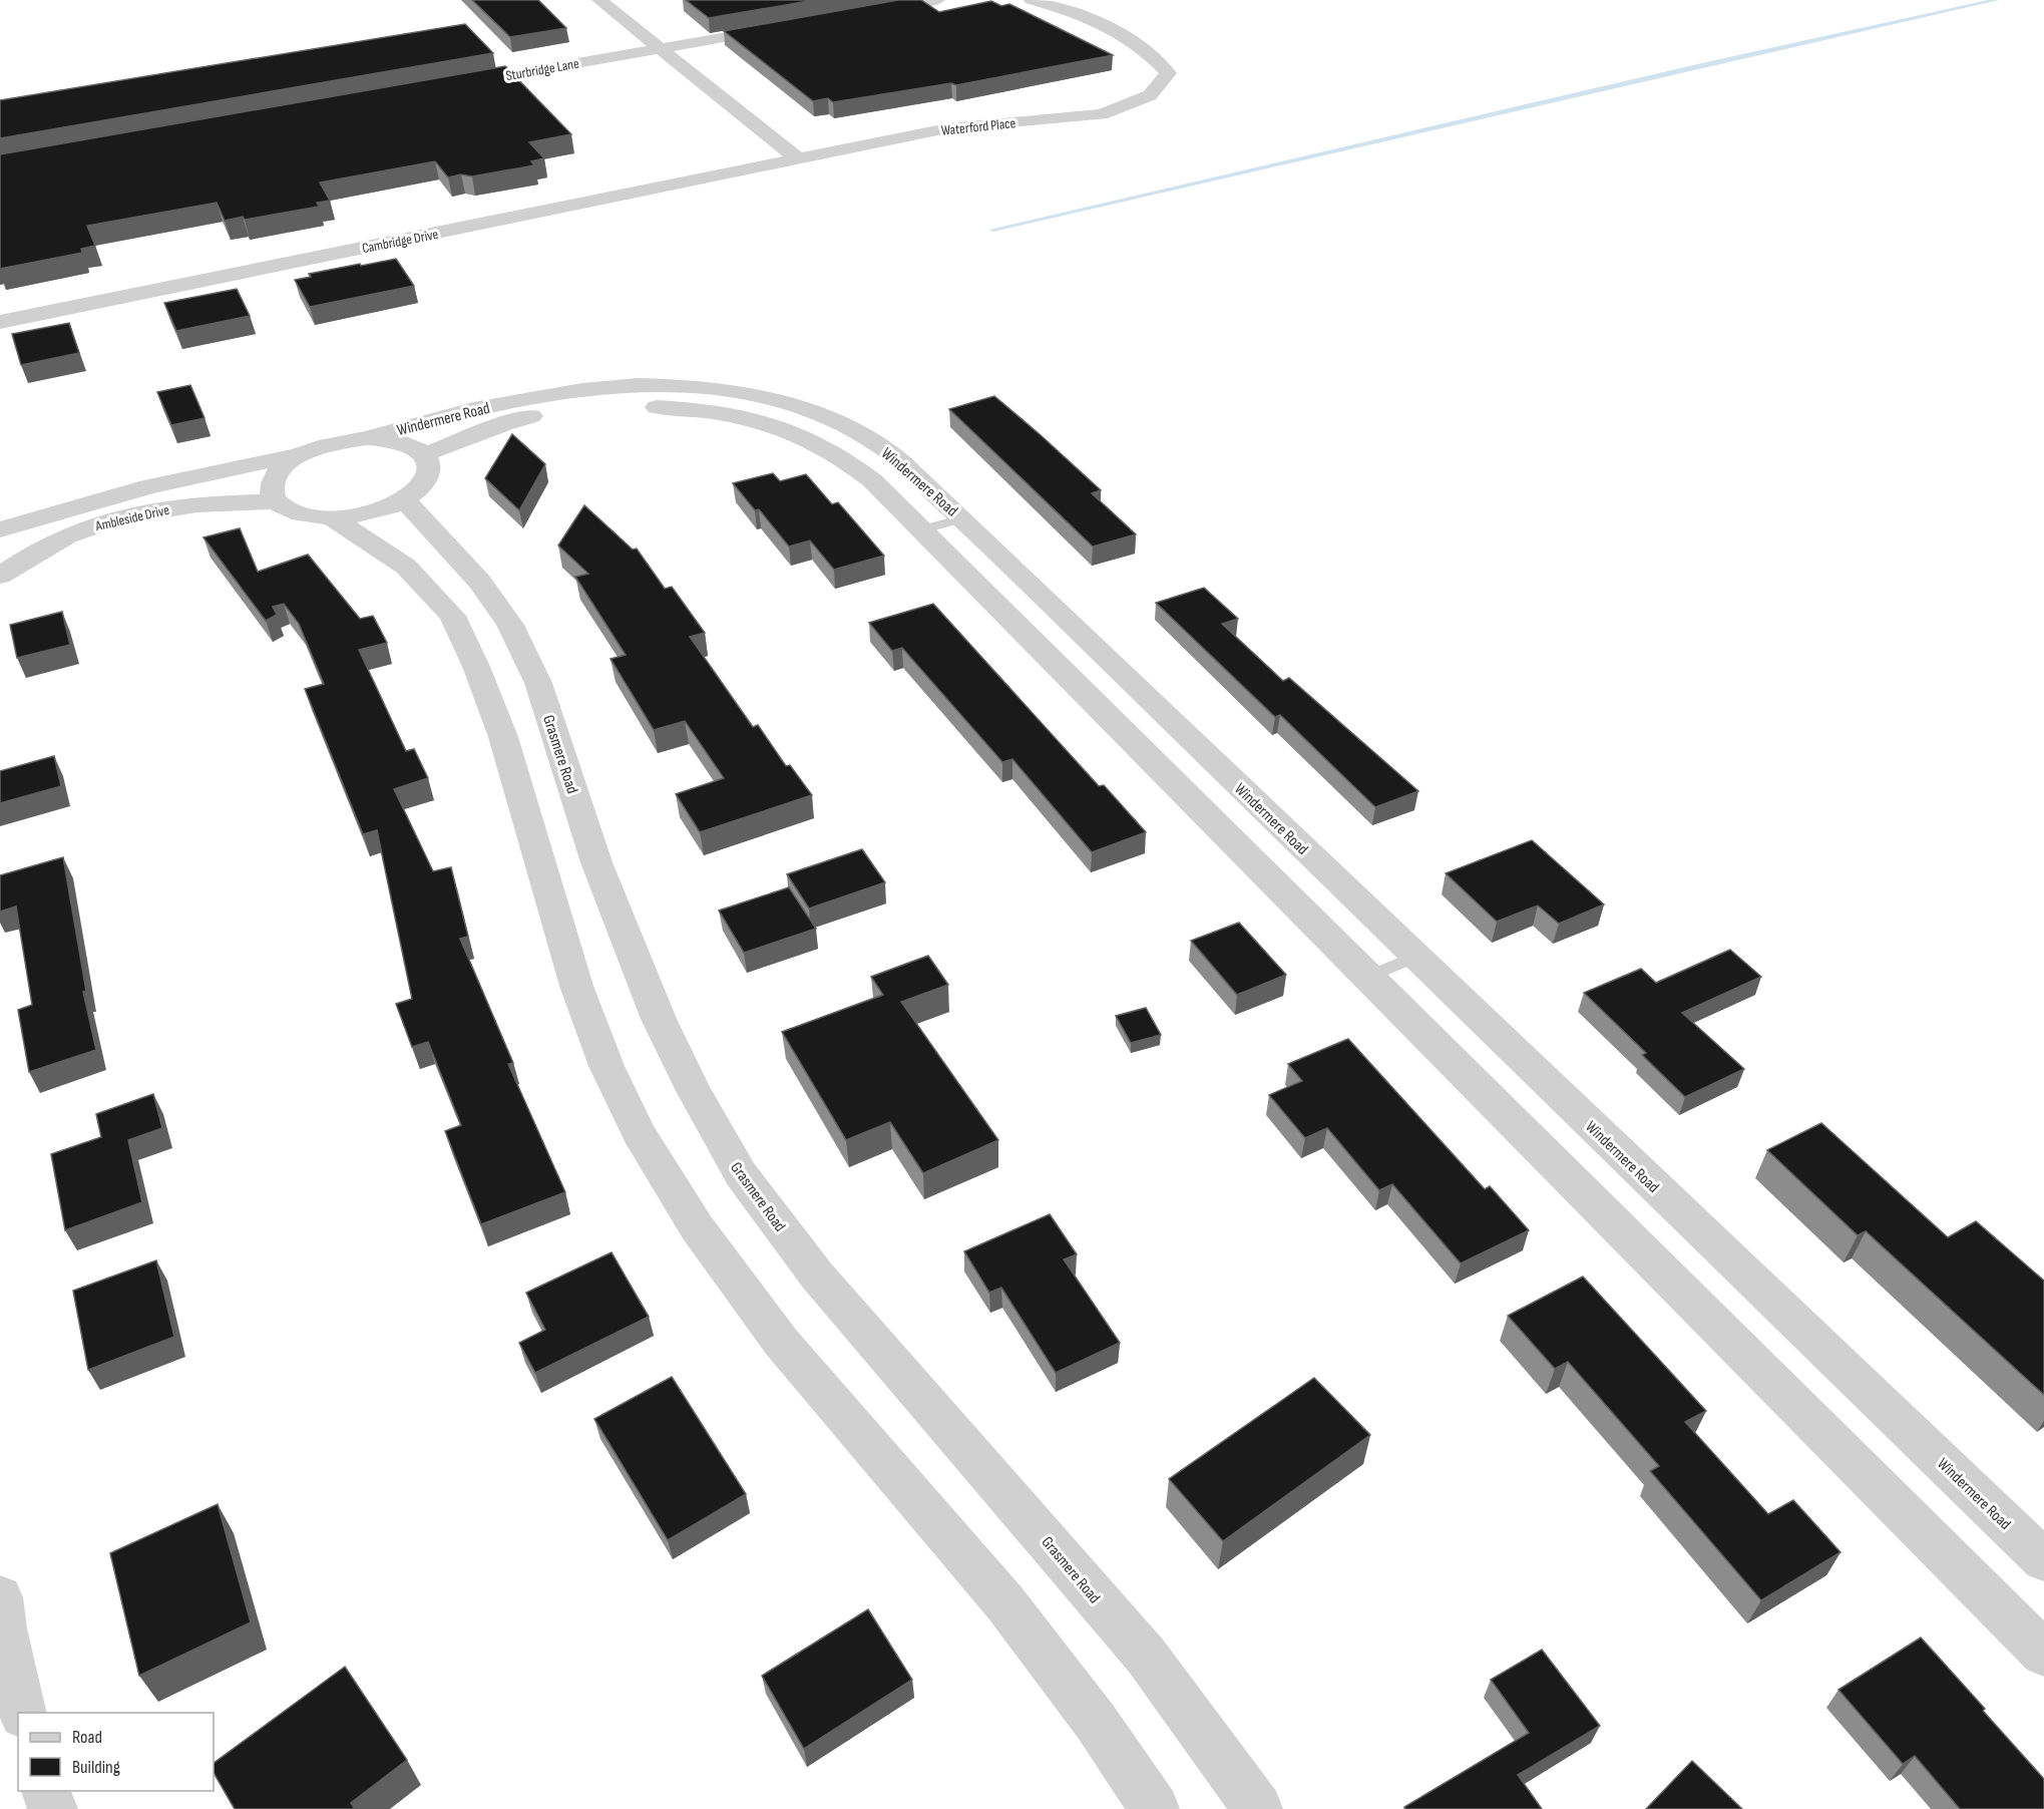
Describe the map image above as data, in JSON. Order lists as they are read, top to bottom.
{
  "streets": {
    "street": [
      "Sturbridge Lane",
      "Waterford Place",
      "Cambridge Drive",
      "Windermere Road",
      "Ambleside Drive",
      "Grasmere Road"
    ]
  },
  "crossings": [
    ["Waterford Place", "Cambridge Drive"]
  ],
  "legend": ["Road", "Building"]
}
